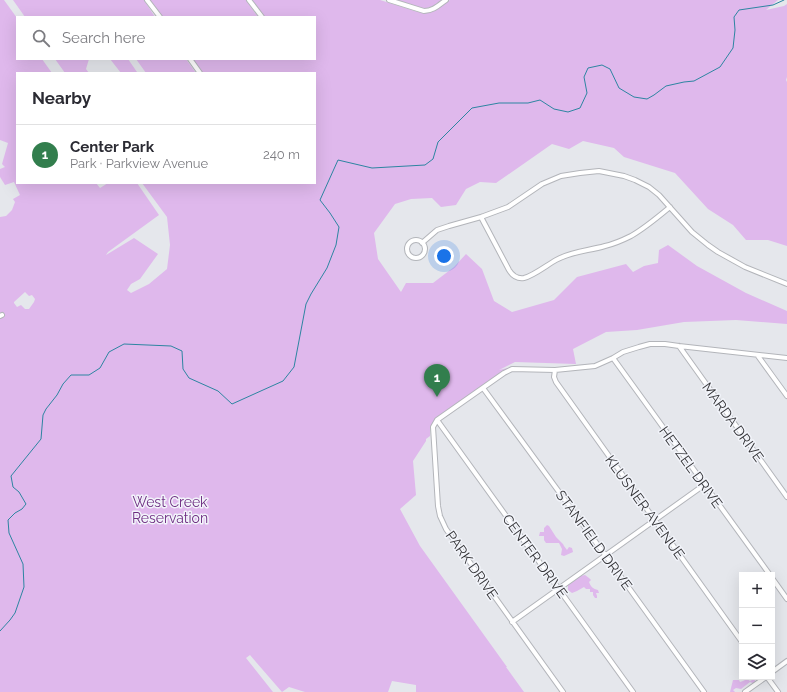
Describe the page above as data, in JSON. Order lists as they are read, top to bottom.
{
  "streets": {
    "street": [
      "MARDA DRIVE",
      "HETZEL DRIVE",
      "KLUSNER AVENUE",
      "STANFIELD DRIVE",
      "CENTER DRIVE",
      "PARK DRIVE"
    ]
  },
  "crossings": [
    ["CENTER DRIVE", "PARK DRIVE"]
  ],
  "parks": ["West Creek Reservation"],
  "page": {
    "search": "Search here",
    "heading": "Nearby",
    "list": [
      {
        "mark": "1",
        "name": "Center Park",
        "note": "Park · Parkview Avenue",
        "value": "240 m"
      }
    ],
    "pins": "1",
    "map_buttons": ["+", "−"]
  }
}
